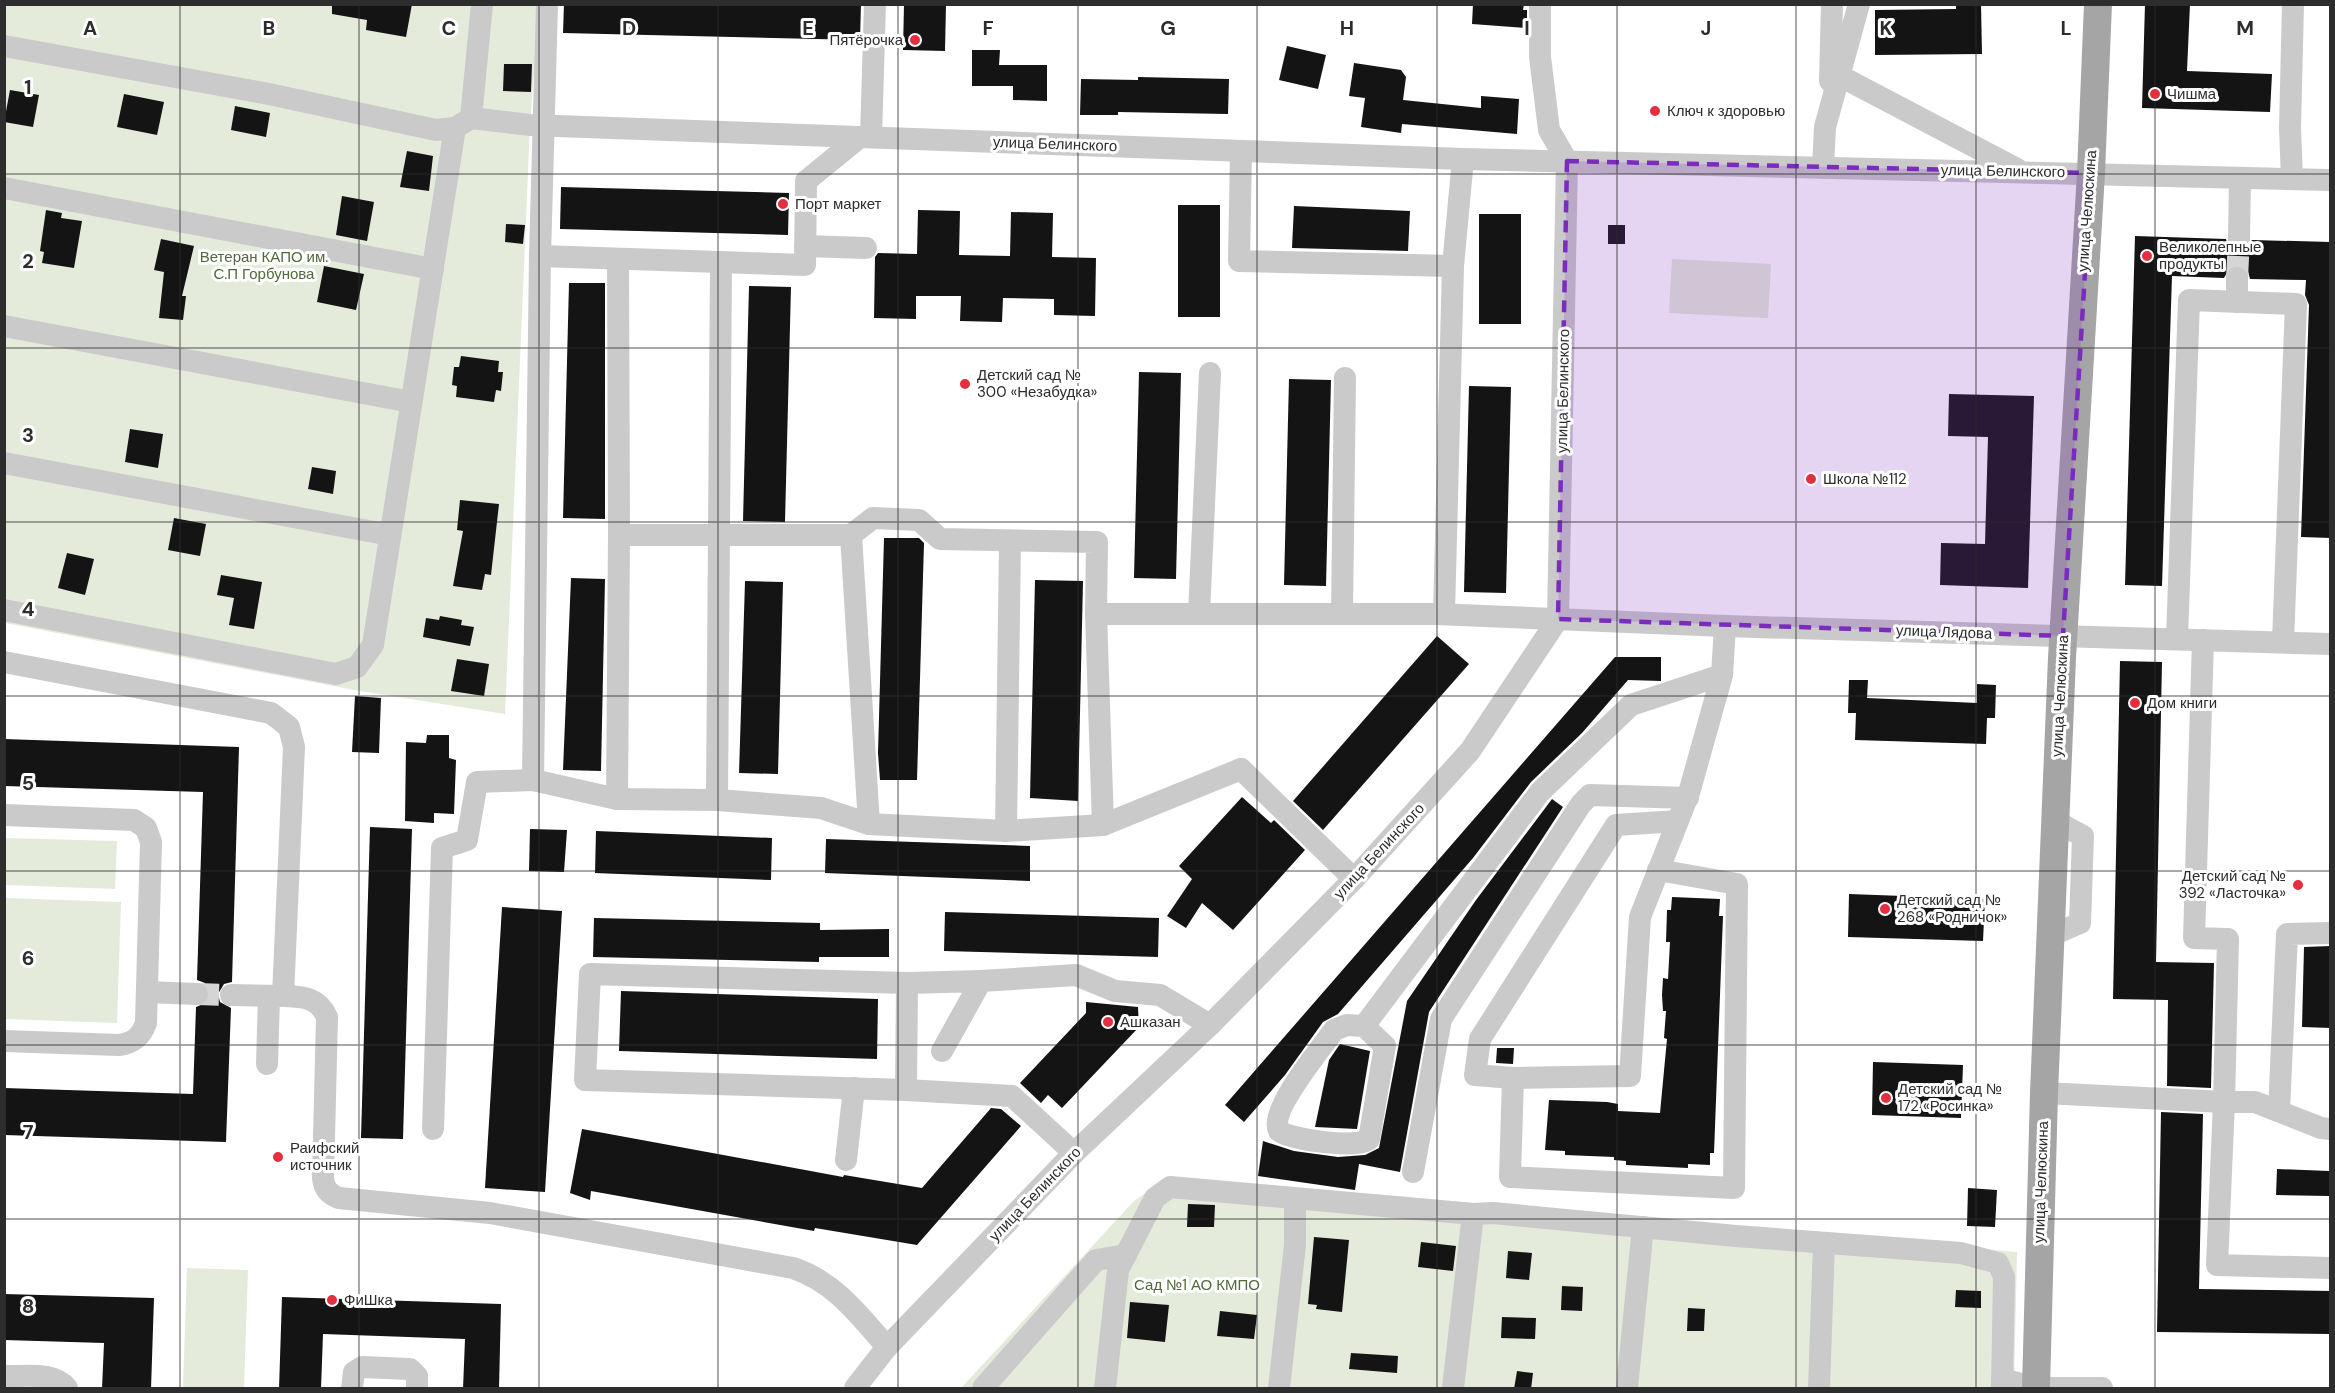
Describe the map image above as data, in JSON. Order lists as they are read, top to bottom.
{
  "streets": {
    "main road": ["улица Челюскина"],
    "street": ["улица Белинского", "улица Лядова"]
  },
  "crossings": [
    ["улица Белинского", "улица Челюскина"],
    ["улица Белинского", "улица Лядова"],
    ["улица Челюскина", "улица Лядова"]
  ],
  "parks": ["Ветеран КАПО им. С.П Горбунова", "Сад №1 АО КМПО"],
  "places": [
    "Пятёрочка",
    "Чишма",
    "Ключ к здоровью",
    "Порт маркет",
    "Великолепные продукты",
    "Детский сад № 300 «Незабудка»",
    "Школа №112",
    "Дом книги",
    "Детский сад № 392 «Ласточка»",
    "Детский сад № 268 «Родничок»",
    "Ашказан",
    "Детский сад № 172 «Росинка»",
    "Раифский источник",
    "ФиШка"
  ],
  "grid": {
    "columns": [
      "A",
      "B",
      "C",
      "D",
      "E",
      "F",
      "G",
      "H",
      "I",
      "J",
      "K",
      "L",
      "M"
    ],
    "rows": [
      "1",
      "2",
      "3",
      "4",
      "5",
      "6",
      "7",
      "8"
    ]
  }
}
